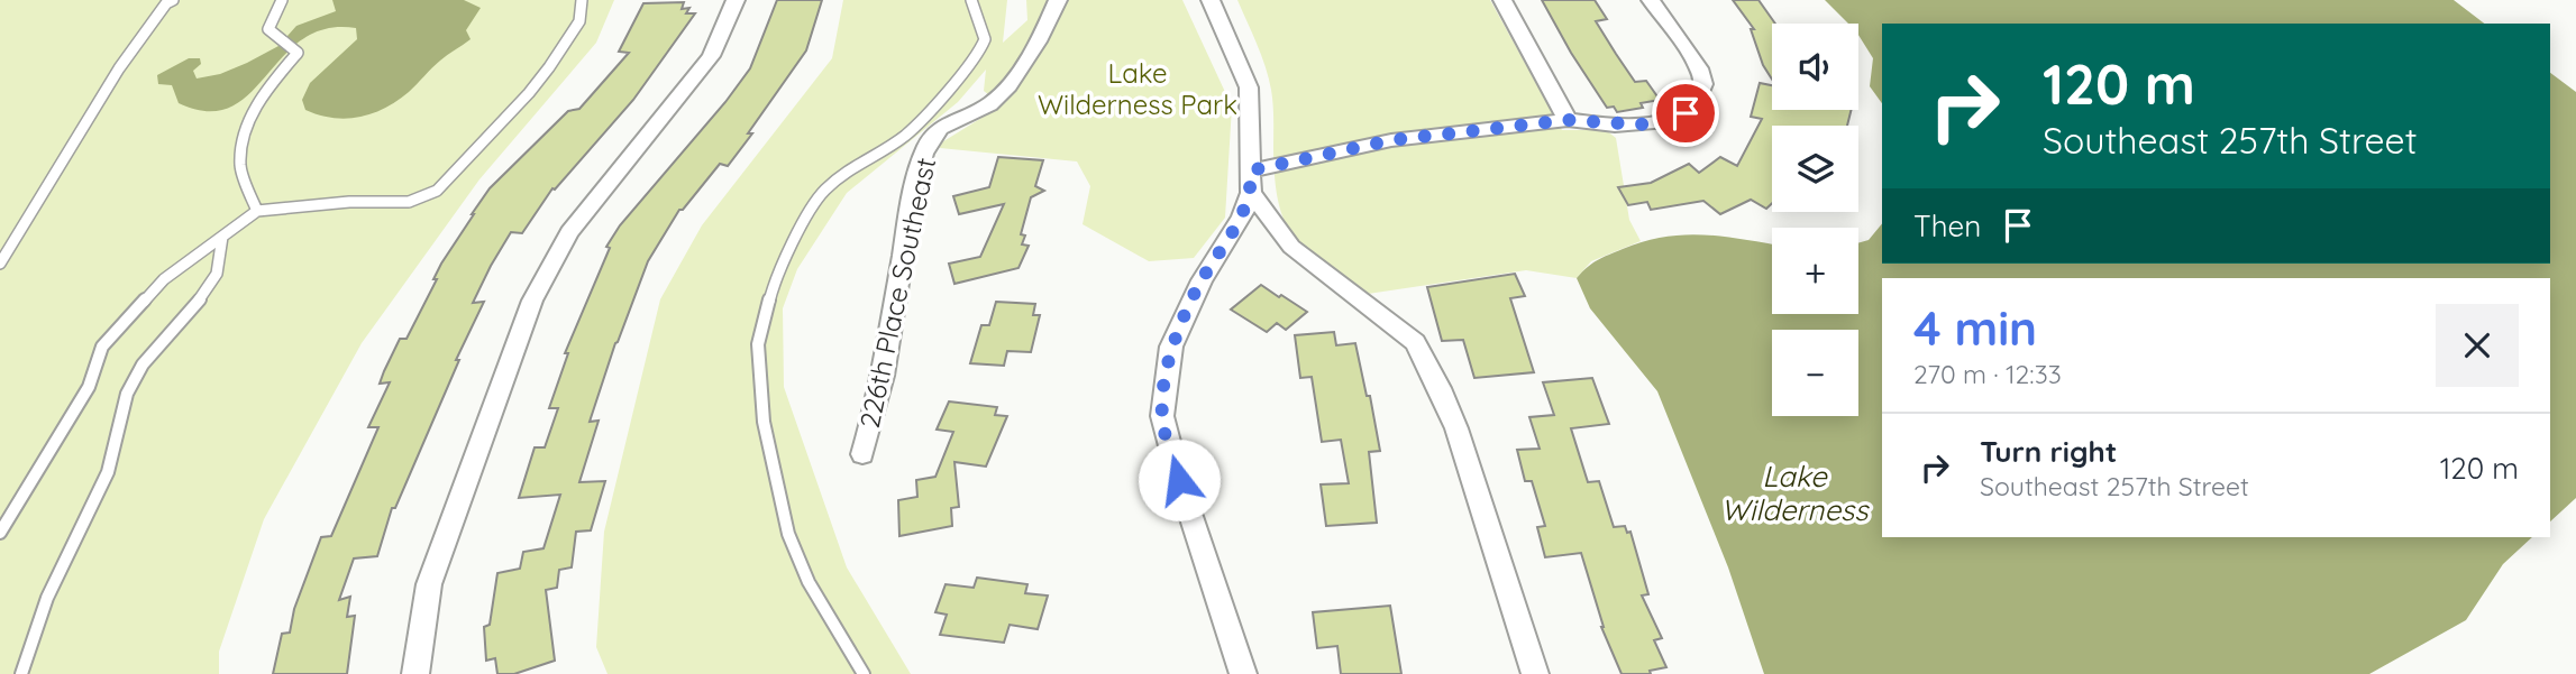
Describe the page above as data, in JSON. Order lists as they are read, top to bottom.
{
  "streets": {
    "street": ["226th Place Southeast"]
  },
  "water": ["Lake Wilderness"],
  "parks": ["Lake Wilderness Park"],
  "page": {
    "map_buttons": ["+", "−"],
    "turn": ["120 m", "Southeast 257th Street"],
    "then": "Then",
    "heading": ["4 min", "270 m · 12:33"],
    "list": [
      {
        "name": "Turn right",
        "note": "Southeast 257th Street",
        "value": "120 m"
      }
    ]
  }
}
